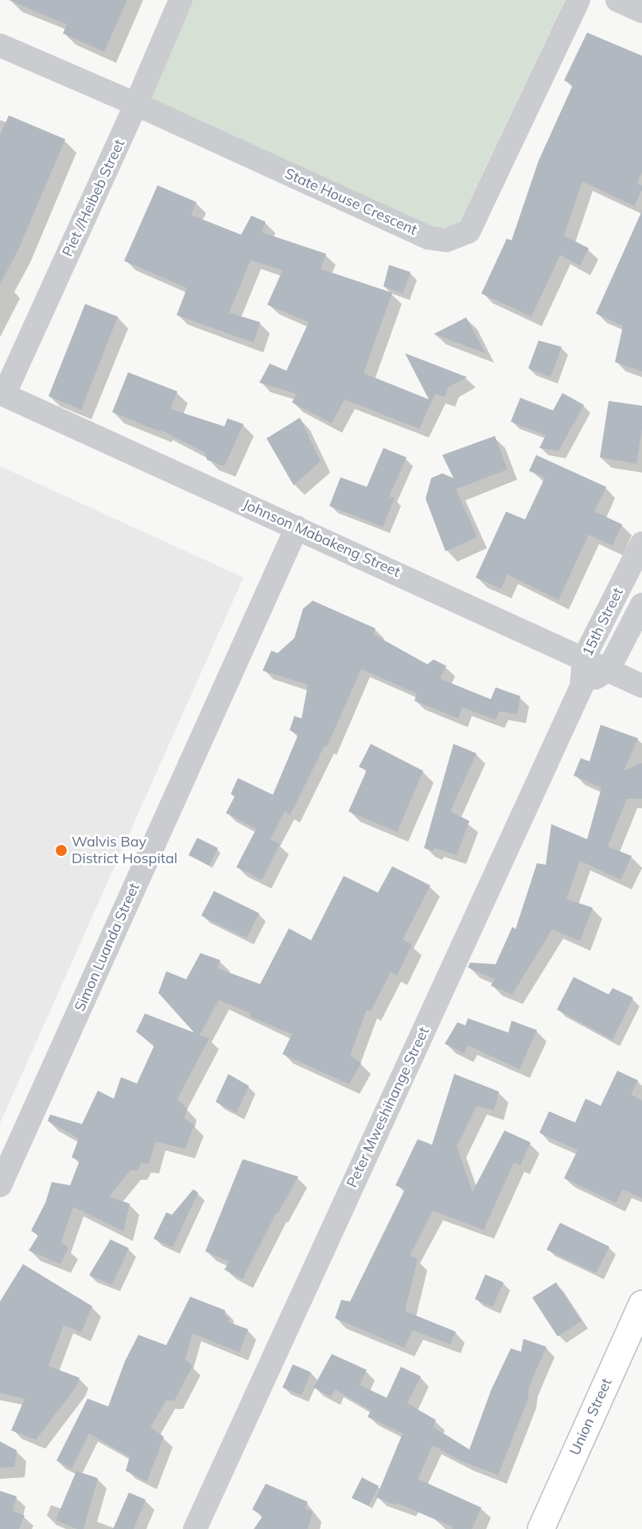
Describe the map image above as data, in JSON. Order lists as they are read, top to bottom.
{
  "streets": {
    "main road": ["Union Street"],
    "street": [
      "Piet //Heibeb Street",
      "State House Crescent",
      "Johnson Mabakeng Street",
      "15th Street",
      "Simon Luanda Street",
      "Peter Mweshihange Street"
    ]
  },
  "crossings": [
    ["Piet //Heibeb Street", "State House Crescent"],
    ["Piet //Heibeb Street", "Johnson Mabakeng Street"],
    ["Johnson Mabakeng Street", "15th Street"],
    ["Johnson Mabakeng Street", "Simon Luanda Street"],
    ["15th Street", "Peter Mweshihange Street"]
  ],
  "places": ["Walvis Bay District Hospital"]
}
